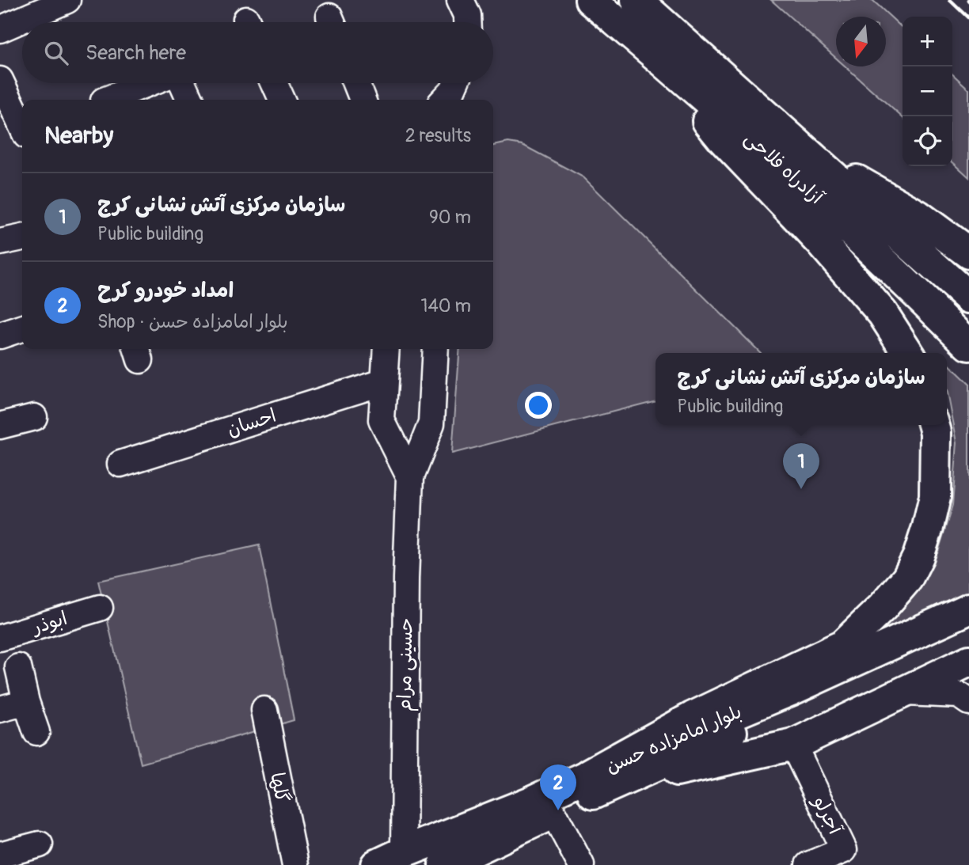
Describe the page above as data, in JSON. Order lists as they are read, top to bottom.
{
  "streets": {
    "main road": ["آزادراه فلاحی", "بلوار امامزاده حسن"],
    "street": [
      "احسان",
      "ابوذر",
      "حسینی مرام",
      "گلها",
      "آجرلو"
    ]
  },
  "crossings": [
    ["احسان", "حسینی مرام"],
    ["حسینی مرام", "بلوار امامزاده حسن"]
  ],
  "north": "bottom",
  "page": {
    "map_buttons": ["+", "−"],
    "search": "Search here",
    "heading": ["Nearby", "2 results"],
    "list": [
      {
        "mark": "1",
        "name": "سازمان مرکزی آتش نشانی کرج",
        "note": "Public building",
        "value": "90 m"
      },
      {
        "mark": "2",
        "name": "امداد خودرو کرح",
        "note": "Shop · بلوار امامزاده حسن",
        "value": "140 m"
      }
    ],
    "popup": ["سازمان مرکزی آتش نشانی کرج", "Public building"],
    "pins": ["1", "2"]
  }
}
